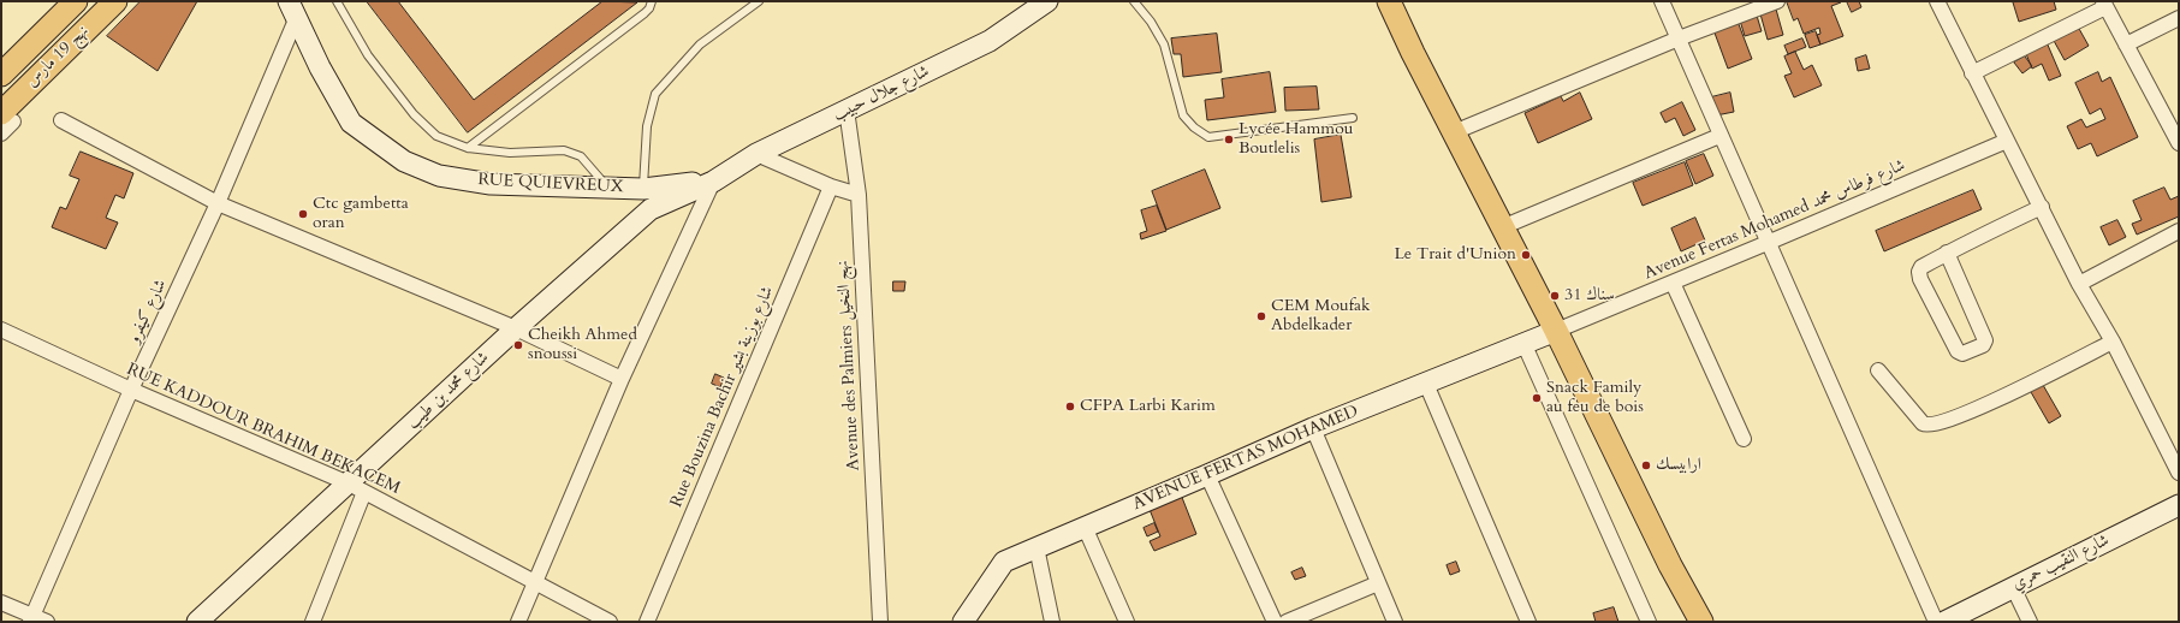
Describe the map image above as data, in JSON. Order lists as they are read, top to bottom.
{
  "streets": {
    "main road": ["نهج 19 مارس"],
    "street": [
      "شارع جلال حبيب",
      "RUE QUIEVREUX",
      "Avenue Fertas Mohamed شارع فرطاس محمد",
      "شارع كيفرو",
      "Avenue des Palmiers نهج النخيل",
      "شارع محمد بن طيب",
      "Rue Bouzina Bachir شارع بوزينة بشير",
      "RUE KADDOUR BRAHIM BEKACEM",
      "AVENUE FERTAS MOHAMED",
      "شارع النقيب حمري"
    ]
  },
  "crossings": [
    ["شارع جلال حبيب", "RUE QUIEVREUX"],
    ["شارع جلال حبيب", "Avenue des Palmiers نهج النخيل"],
    ["شارع جلال حبيب", "شارع محمد بن طيب"],
    ["RUE QUIEVREUX", "شارع كيفرو"],
    ["RUE QUIEVREUX", "شارع محمد بن طيب"],
    ["Avenue Fertas Mohamed شارع فرطاس محمد", "AVENUE FERTAS MOHAMED"],
    ["شارع كيفرو", "RUE KADDOUR BRAHIM BEKACEM"],
    ["شارع محمد بن طيب", "RUE KADDOUR BRAHIM BEKACEM"]
  ],
  "places": [
    "Lycée Hammou Boutlelis",
    "Ctc gambetta oran",
    "Le Trait d'Union",
    "سناك 31",
    "CEM Moufak Abdelkader",
    "Cheikh Ahmed snoussi",
    "Snack Family au feu de bois",
    "CFPA Larbi Karim",
    "ارابيسك"
  ]
}
